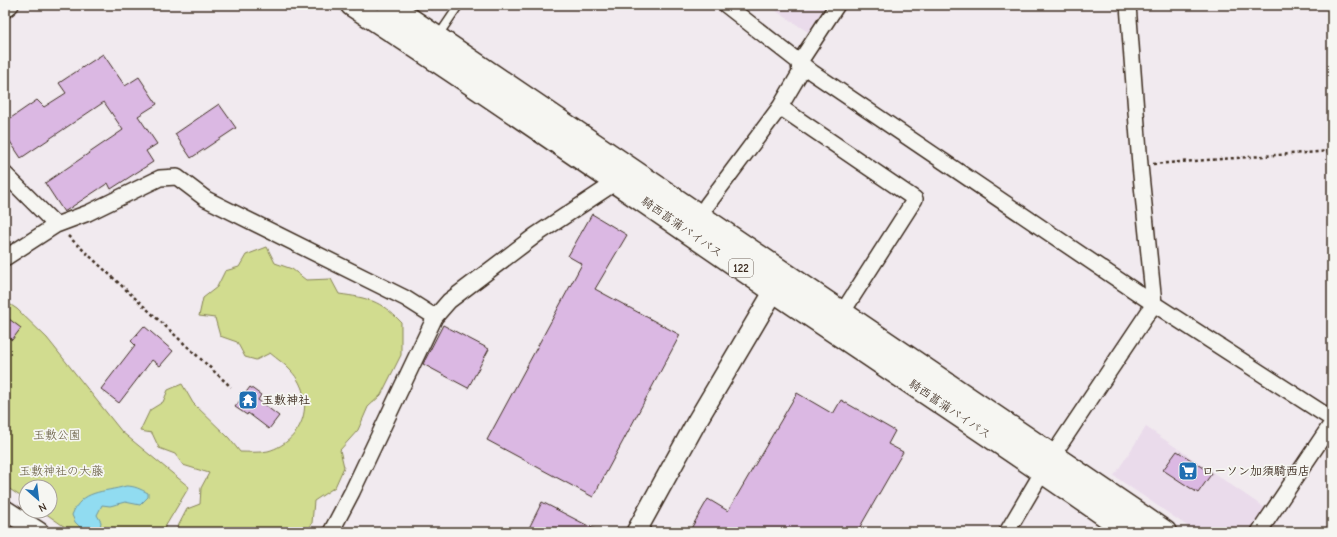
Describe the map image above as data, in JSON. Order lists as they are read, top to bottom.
{
  "streets": {
    "highway": ["騎西菖蒲バイパス", "122"]
  },
  "parks": ["玉敷公園", "玉敷神社の大藤"],
  "places": {
    "temple": ["玉敷神社"],
    "supermarket": ["ローソン加須騎西店"]
  },
  "north": "bottom right"
}
